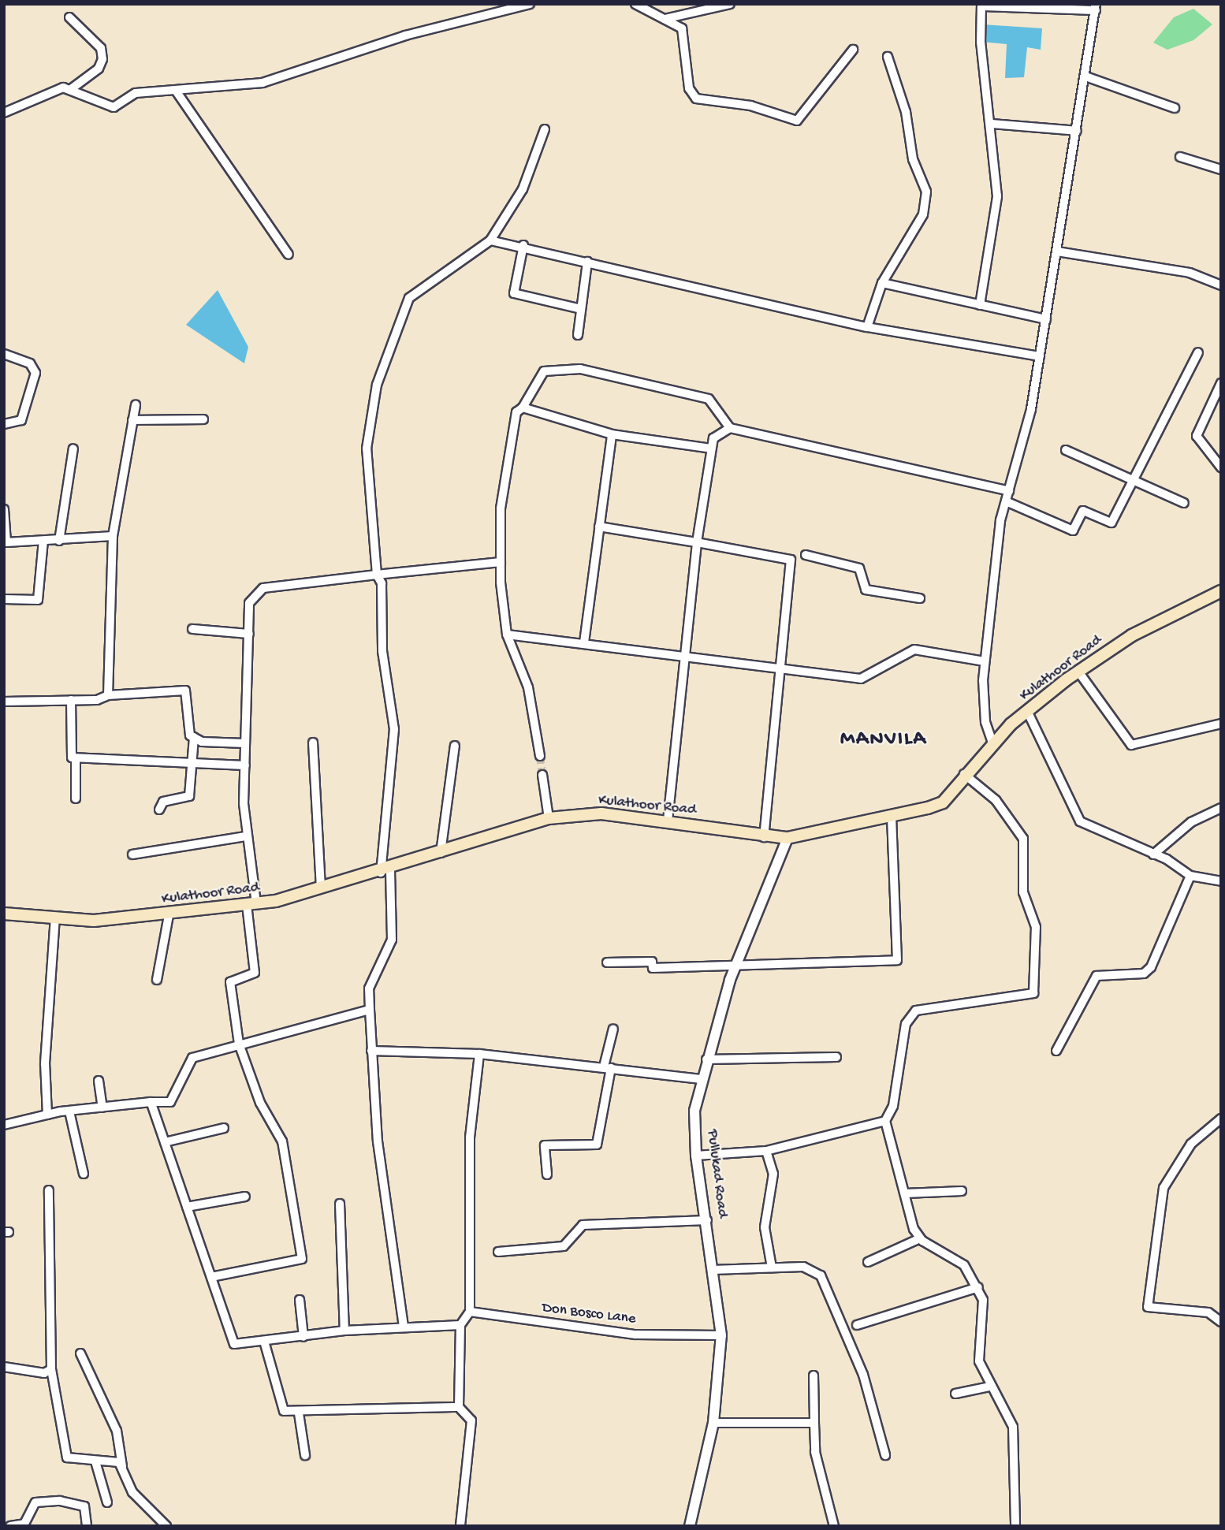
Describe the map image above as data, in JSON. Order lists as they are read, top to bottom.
{
  "streets": {
    "main road": ["Kulathoor Road"],
    "street": ["Pullukad Road", "Don Bosco Lane"]
  },
  "crossings": [
    ["Kulathoor Road", "Pullukad Road"],
    ["Pullukad Road", "Don Bosco Lane"]
  ],
  "districts": ["MANVILA"]
}
